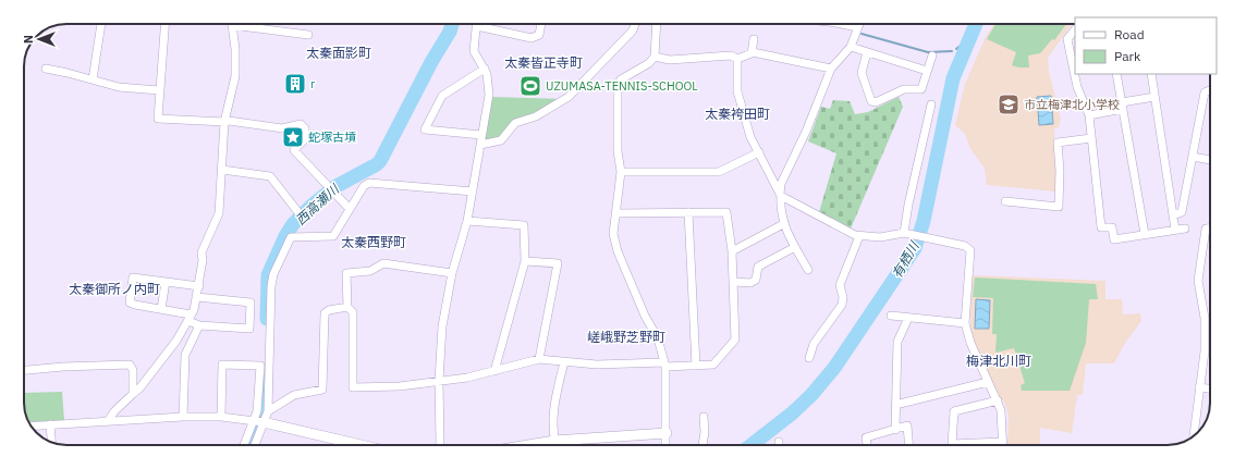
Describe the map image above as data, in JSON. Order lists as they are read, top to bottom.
{
  "districts": [
    "太秦面影町",
    "太秦皆正寺町",
    "太秦袴田町",
    "太秦西野町",
    "太秦御所ノ内町",
    "嵯峨野芝野町",
    "梅津北川町"
  ],
  "water": ["西高瀬川", "有栖川"],
  "places": {
    "building": ["r"],
    "sports": ["UZUMASA-TENNIS-SCHOOL"],
    "school or university": ["市立梅津北小学校"],
    "place": ["蛇塚古墳"]
  },
  "legend": ["Road", "Park"],
  "north": "left"
}
